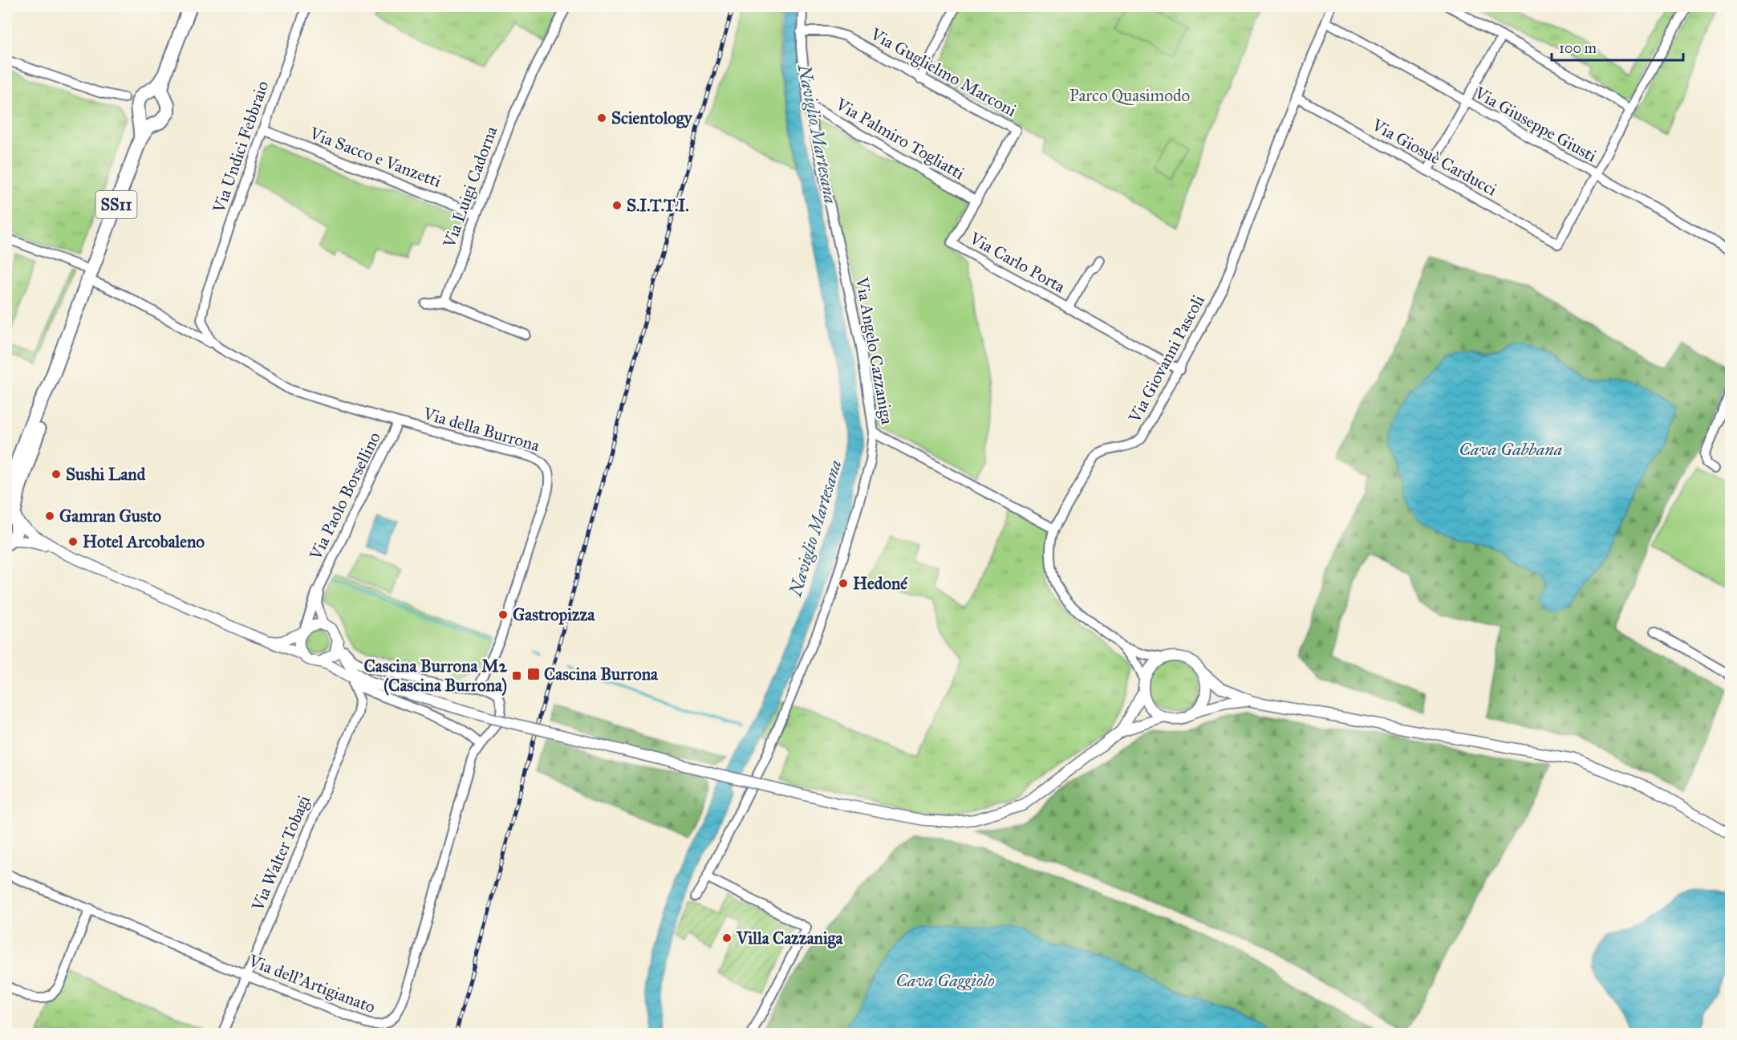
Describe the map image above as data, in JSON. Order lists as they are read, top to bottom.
{
  "streets": {
    "main road": ["SS11"],
    "street": [
      "Via Guglielmo Marconi",
      "Via Giuseppe Giusti",
      "Via Palmiro Togliatti",
      "Via Undici Febbraio",
      "Via Sacco e Vanzetti",
      "Via Giosuè Carducci",
      "Via Luigi Cadorna",
      "Via Carlo Porta",
      "Via Angelo Cazzaniga",
      "Via Giovanni Pascoli",
      "Via della Burrona",
      "Via Paolo Borsellino",
      "Via Walter Tobagi",
      "Via dell'Artigianato"
    ]
  },
  "crossings": [
    ["Via Guglielmo Marconi", "Via Palmiro Togliatti"],
    ["Via Guglielmo Marconi", "Via Carlo Porta"],
    ["Via Guglielmo Marconi", "Via Angelo Cazzaniga"],
    ["Via Giuseppe Giusti", "Via Giosuè Carducci"],
    ["Via Giuseppe Giusti", "Via Giovanni Pascoli"],
    ["Via Palmiro Togliatti", "Via Carlo Porta"],
    ["Via Palmiro Togliatti", "Via Angelo Cazzaniga"],
    ["Via Undici Febbraio", "Via Sacco e Vanzetti"],
    ["Via Undici Febbraio", "Via della Burrona"],
    ["Via Sacco e Vanzetti", "Via Luigi Cadorna"],
    ["Via Giosuè Carducci", "Via Giovanni Pascoli"],
    ["SS11", "Via della Burrona"],
    ["Via Carlo Porta", "Via Giovanni Pascoli"],
    ["Via della Burrona", "Via Paolo Borsellino"],
    ["Via della Burrona", "Via dell'Artigianato"],
    ["Via Walter Tobagi", "Via dell'Artigianato"]
  ],
  "water": ["Naviglio Martesana", "Cava Gabbana", "Cava Gaggiolo"],
  "parks": ["Parco Quasimodo"],
  "places": {
    "other": [
      "Scientology",
      "S.I.T.T.I.",
      "Sushi Land",
      "Gamran Gusto",
      "Hotel Arcobaleno",
      "Hedoné",
      "Gastropizza",
      "Villa Cazzaniga"
    ],
    "transit": ["Cascina Burrona", "Cascina Burrona M2 (Cascina Burrona)"]
  },
  "scale_bar": "100 m"
}
